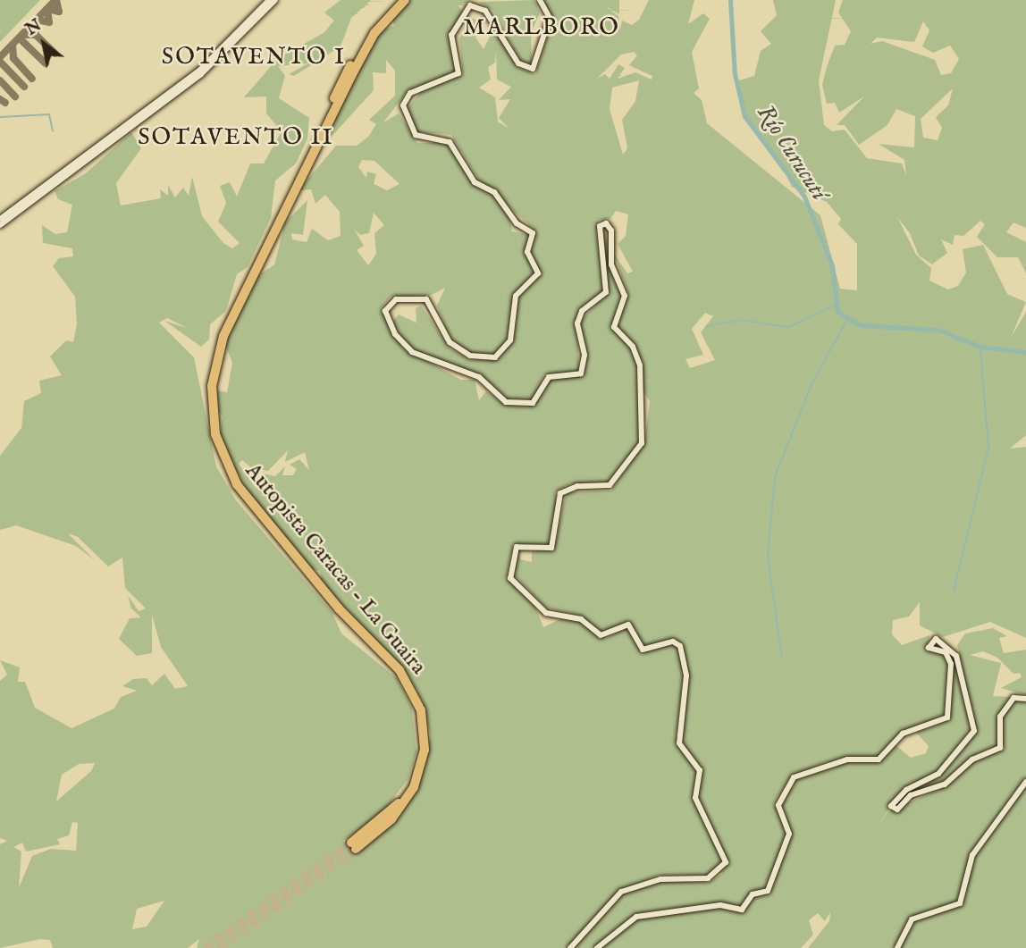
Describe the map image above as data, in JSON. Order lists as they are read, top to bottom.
{
  "streets": {
    "highway": ["Autopista Caracas - La Guaira"]
  },
  "districts": ["MARLBORO", "SOTAVENTO I", "SOTAVENTO II"],
  "water": ["Río Curucutí"],
  "north": "top left"
}
